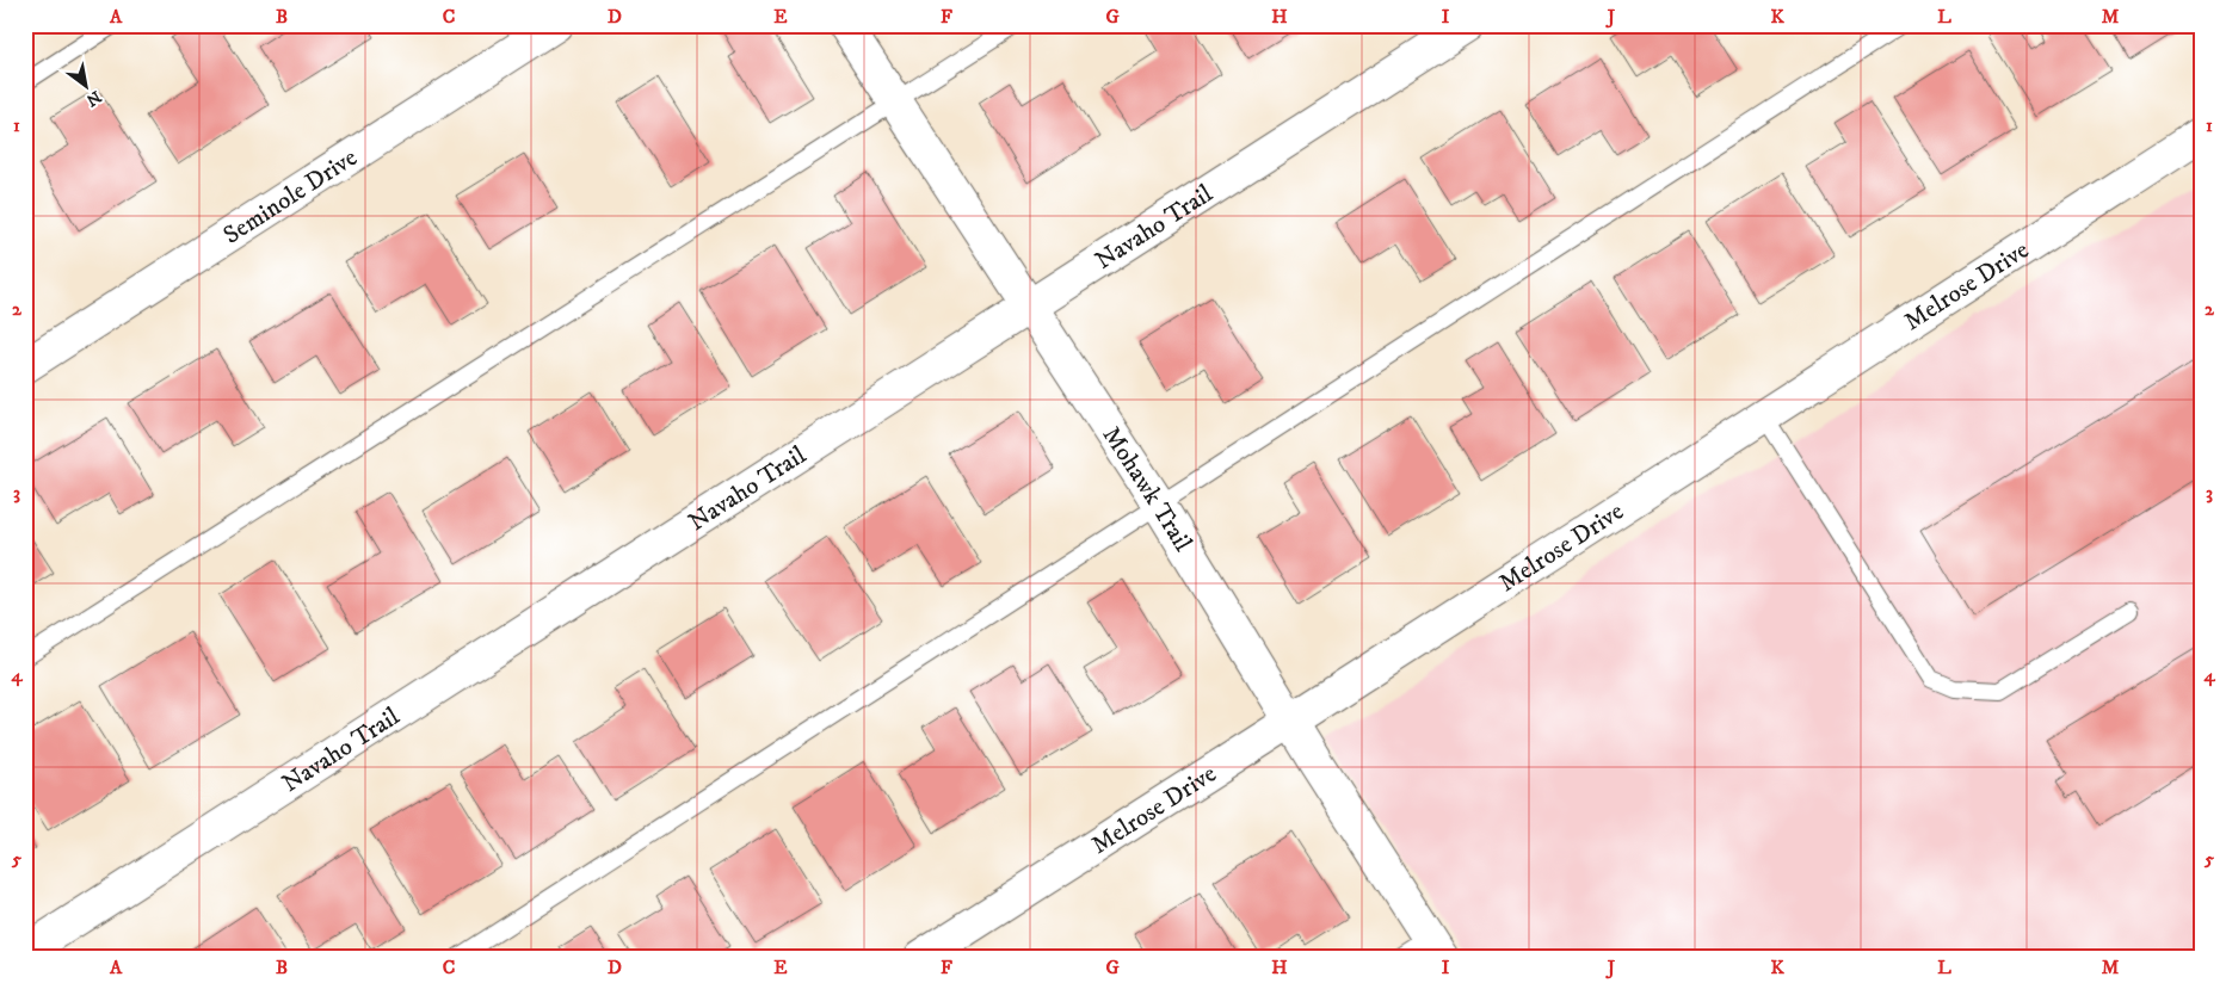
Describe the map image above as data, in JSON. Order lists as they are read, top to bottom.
{
  "streets": {
    "street": [
      "Seminole Drive",
      "Navaho Trail",
      "Melrose Drive",
      "Mohawk Trail"
    ]
  },
  "crossings": [
    ["Navaho Trail", "Mohawk Trail"],
    ["Melrose Drive", "Mohawk Trail"]
  ],
  "north": "bottom right",
  "grid": {
    "columns": [
      "A",
      "B",
      "C",
      "D",
      "E",
      "F",
      "G",
      "H",
      "I",
      "J",
      "K",
      "L",
      "M"
    ],
    "rows": [
      "1",
      "2",
      "3",
      "4",
      "5"
    ]
  }
}
